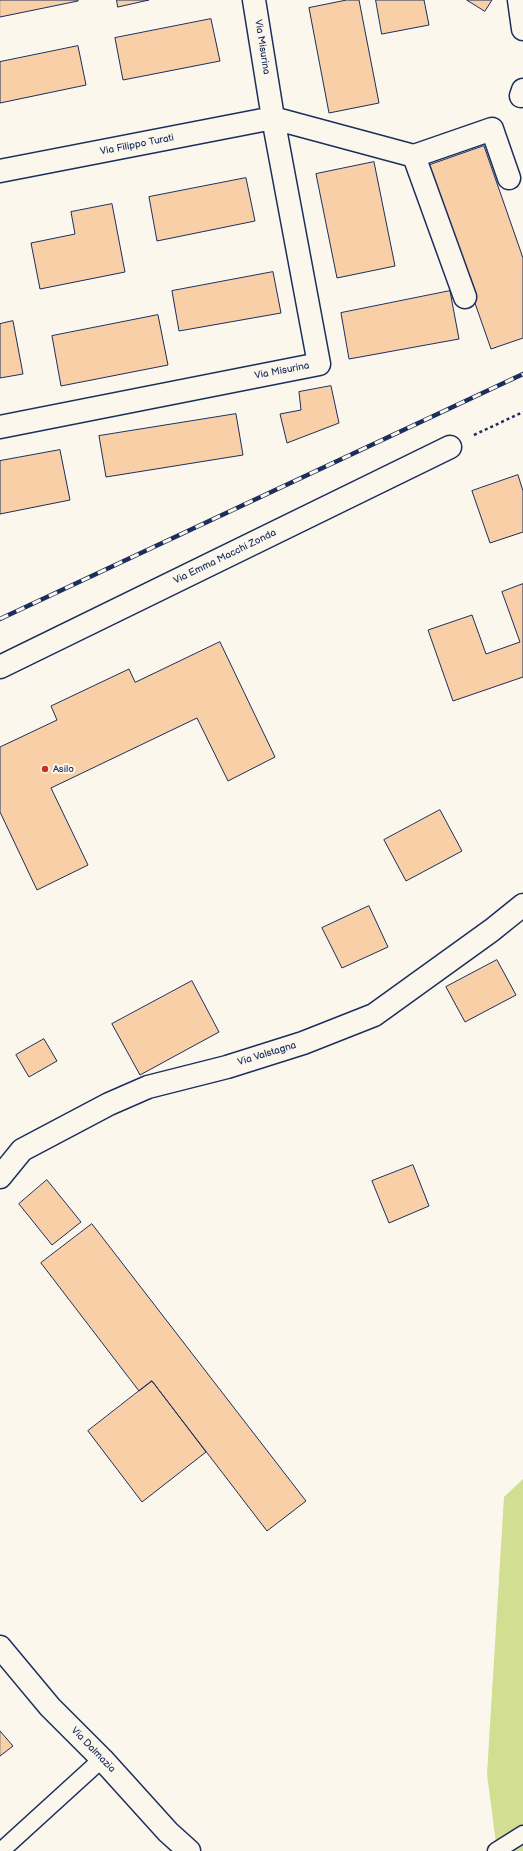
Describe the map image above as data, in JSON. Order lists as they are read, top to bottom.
{
  "streets": {
    "street": [
      "Via Misurina",
      "Via Filippo Turati",
      "Via Emma Macchi Zonda",
      "Via Valstagna",
      "Via Dalmazia"
    ]
  },
  "crossings": [
    ["Via Misurina", "Via Filippo Turati"]
  ],
  "places": ["Asilo"]
}
